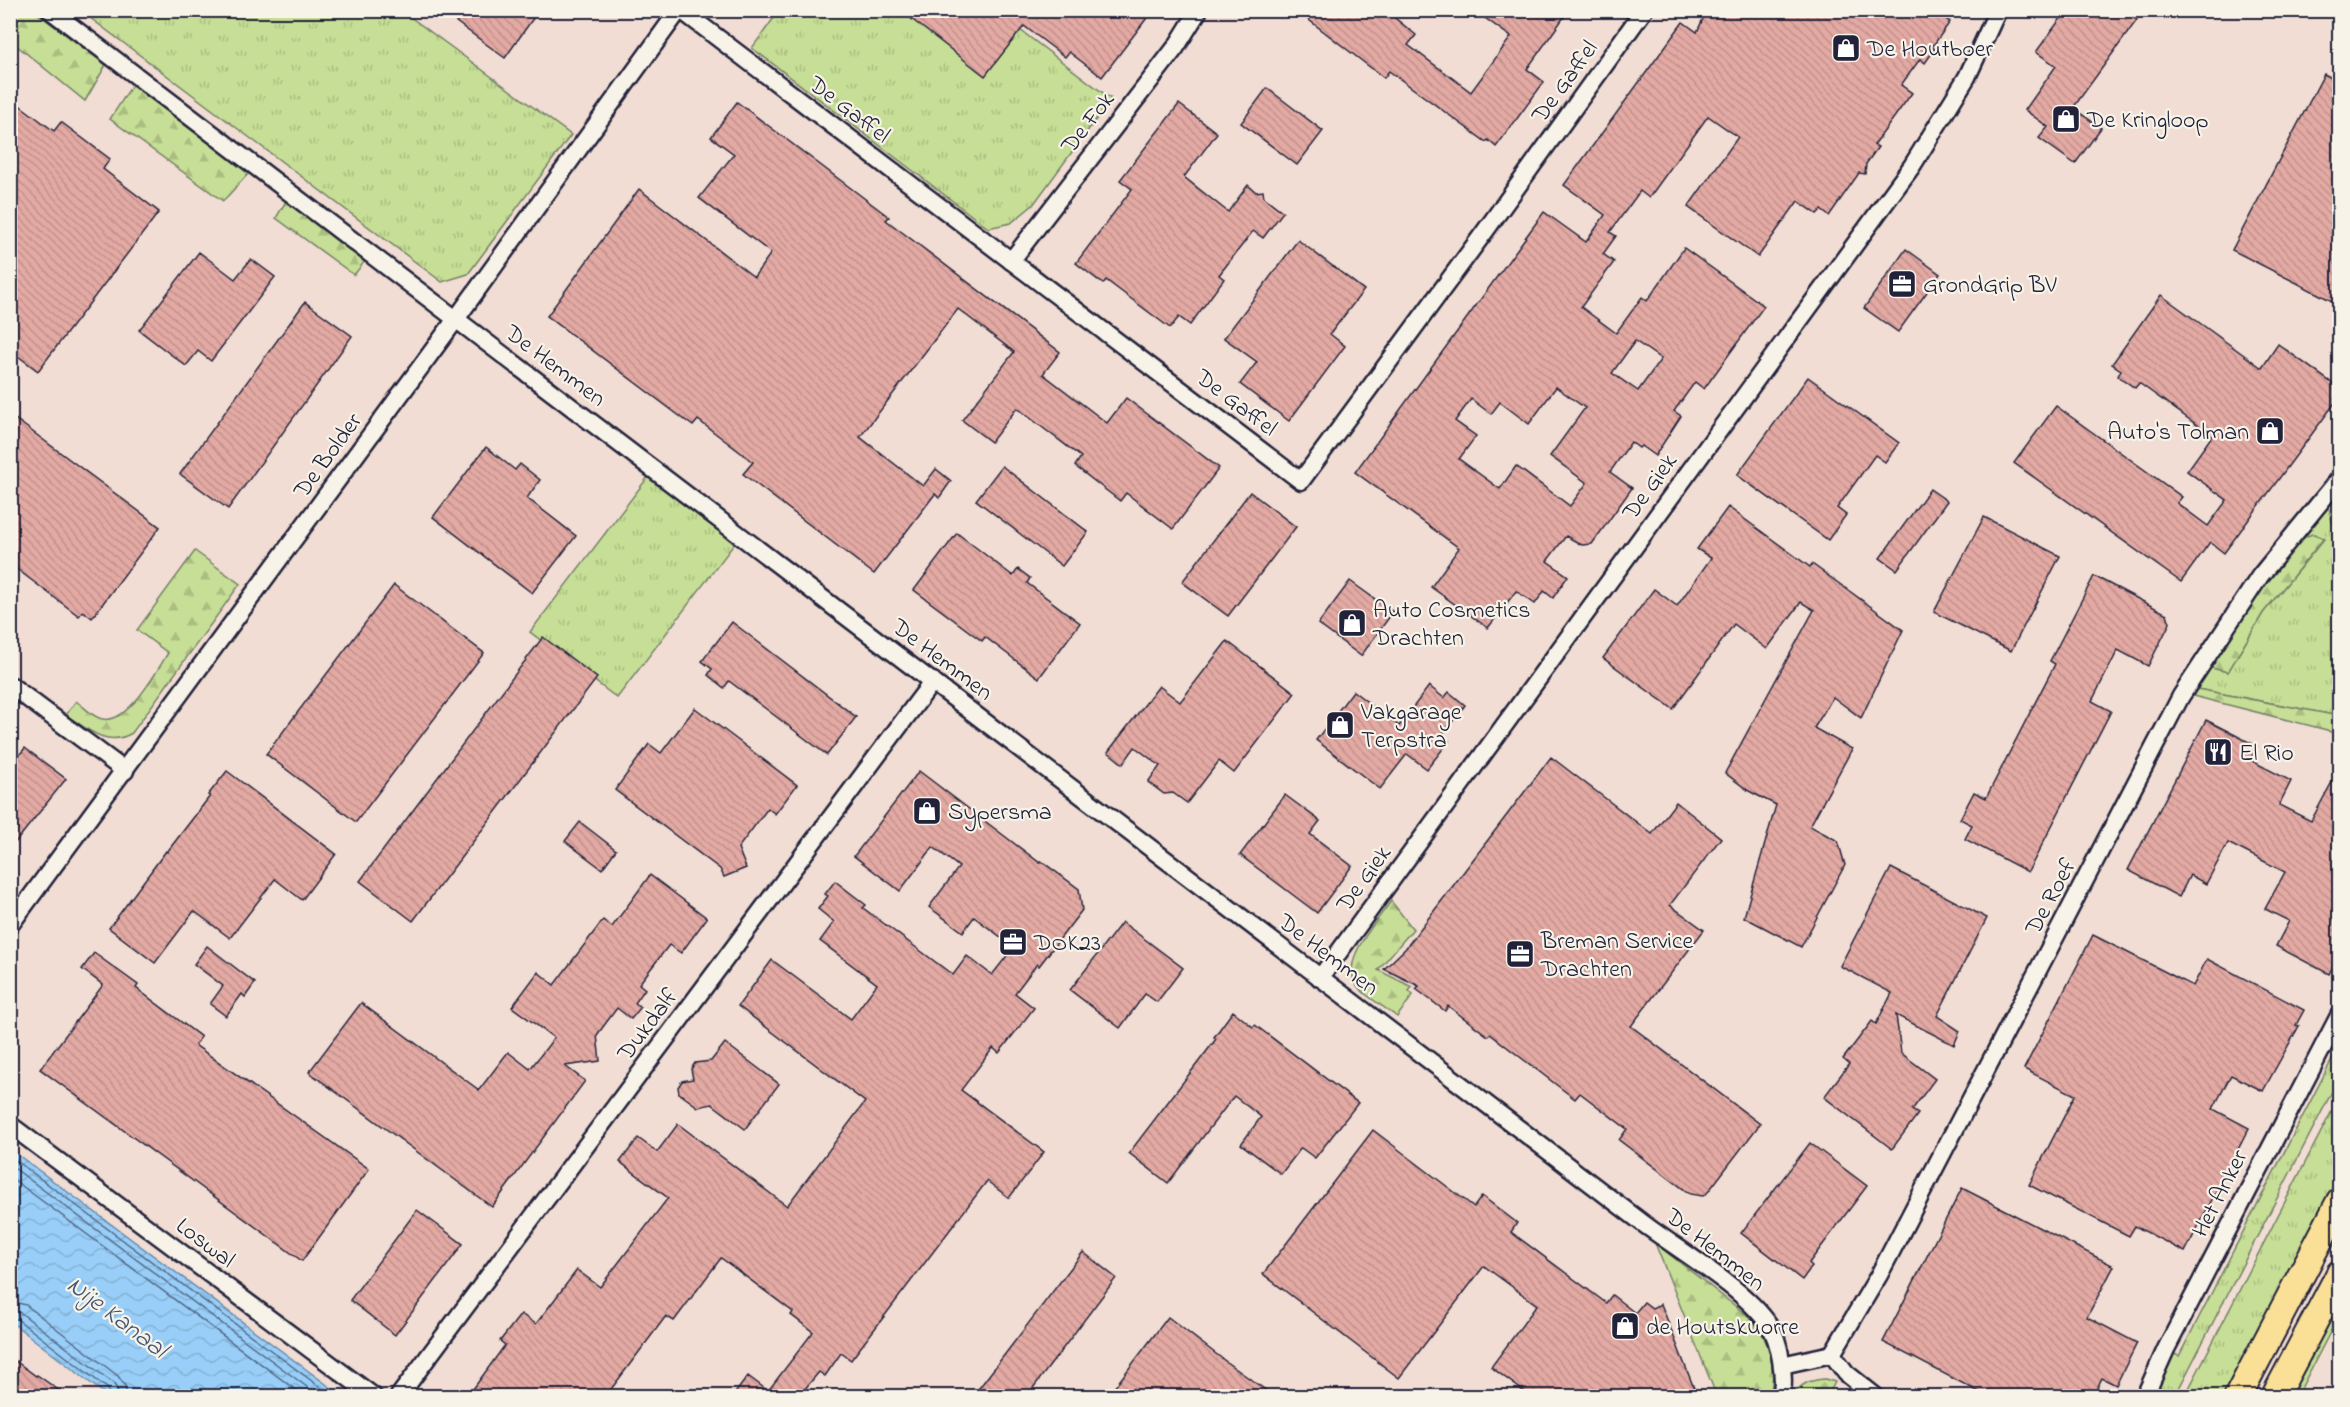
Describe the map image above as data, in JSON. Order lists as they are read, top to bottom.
{
  "streets": {
    "street": [
      "De Gaffel",
      "De Fok",
      "De Hemmen",
      "De Bolder",
      "De Giek",
      "De Roef",
      "Dukdalf",
      "Het Anker",
      "Loswal"
    ]
  },
  "crossings": [
    ["De Gaffel", "De Fok"],
    ["De Gaffel", "De Bolder"],
    ["De Hemmen", "De Bolder"],
    ["De Hemmen", "De Giek"],
    ["De Hemmen", "Dukdalf"]
  ],
  "water": ["Nije Kanaal"],
  "places": {
    "shop": [
      "De Houtboer",
      "De Kringloop",
      "Auto's Tolman",
      "Auto Cosmetics Drachten",
      "Vakgarage Terpstra",
      "Sypersma",
      "de Houtskuorre"
    ],
    "office": ["GrondGrip BV", "DOK23", "Breman Service Drachten"],
    "restaurant": ["El Rio"]
  }
}
